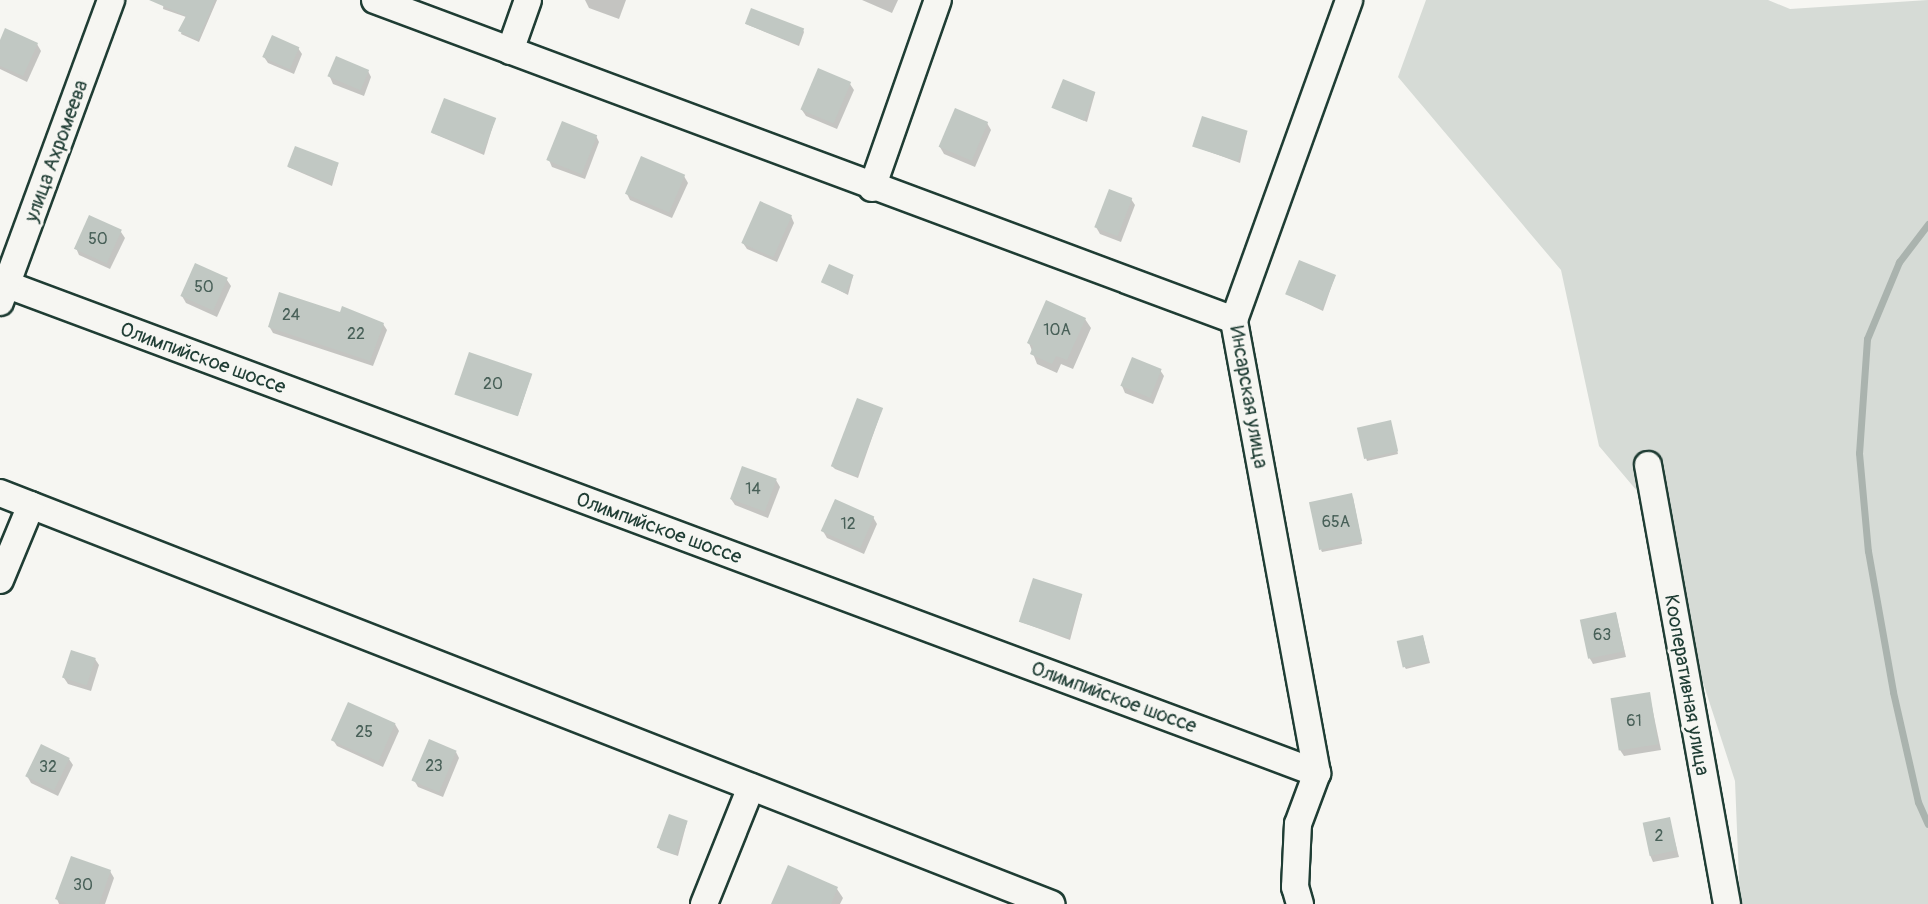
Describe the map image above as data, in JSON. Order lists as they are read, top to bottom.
{
  "streets": {
    "street": [
      "улица Ахромеева",
      "Олимпийское шоссе",
      "Инсарская улица",
      "Кооперативная улица"
    ]
  },
  "crossings": [
    ["улица Ахромеева", "Олимпийское шоссе"],
    ["Олимпийское шоссе", "Инсарская улица"]
  ],
  "house_numbers": [
    "50",
    "50",
    "24",
    "10А",
    "22",
    "20",
    "14",
    "65А",
    "12",
    "63",
    "61",
    "25",
    "23",
    "32",
    "2",
    "30"
  ]
}
